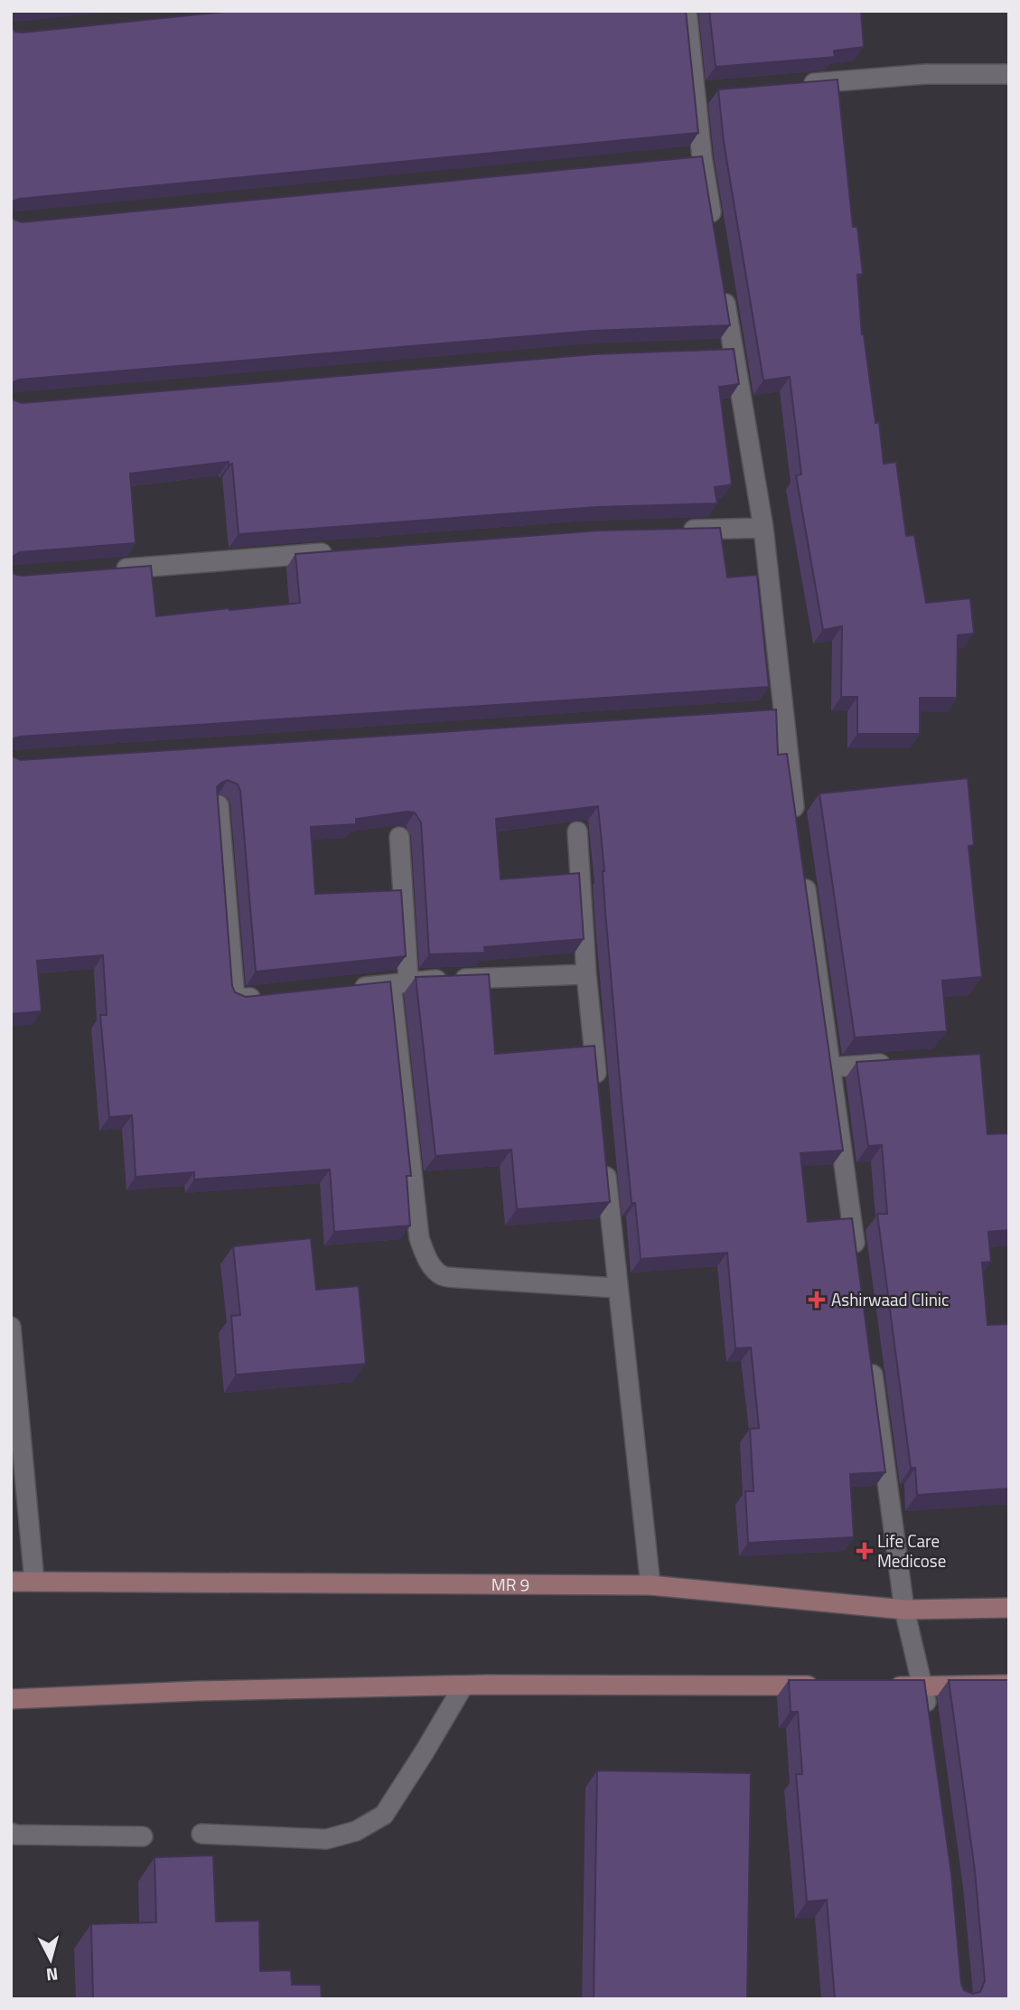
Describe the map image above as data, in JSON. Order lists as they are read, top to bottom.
{
  "streets": {
    "main road": ["MR 9"]
  },
  "places": {
    "health": ["Ashirwaad Clinic", "Life Care Medicose"]
  },
  "north": "bottom"
}
